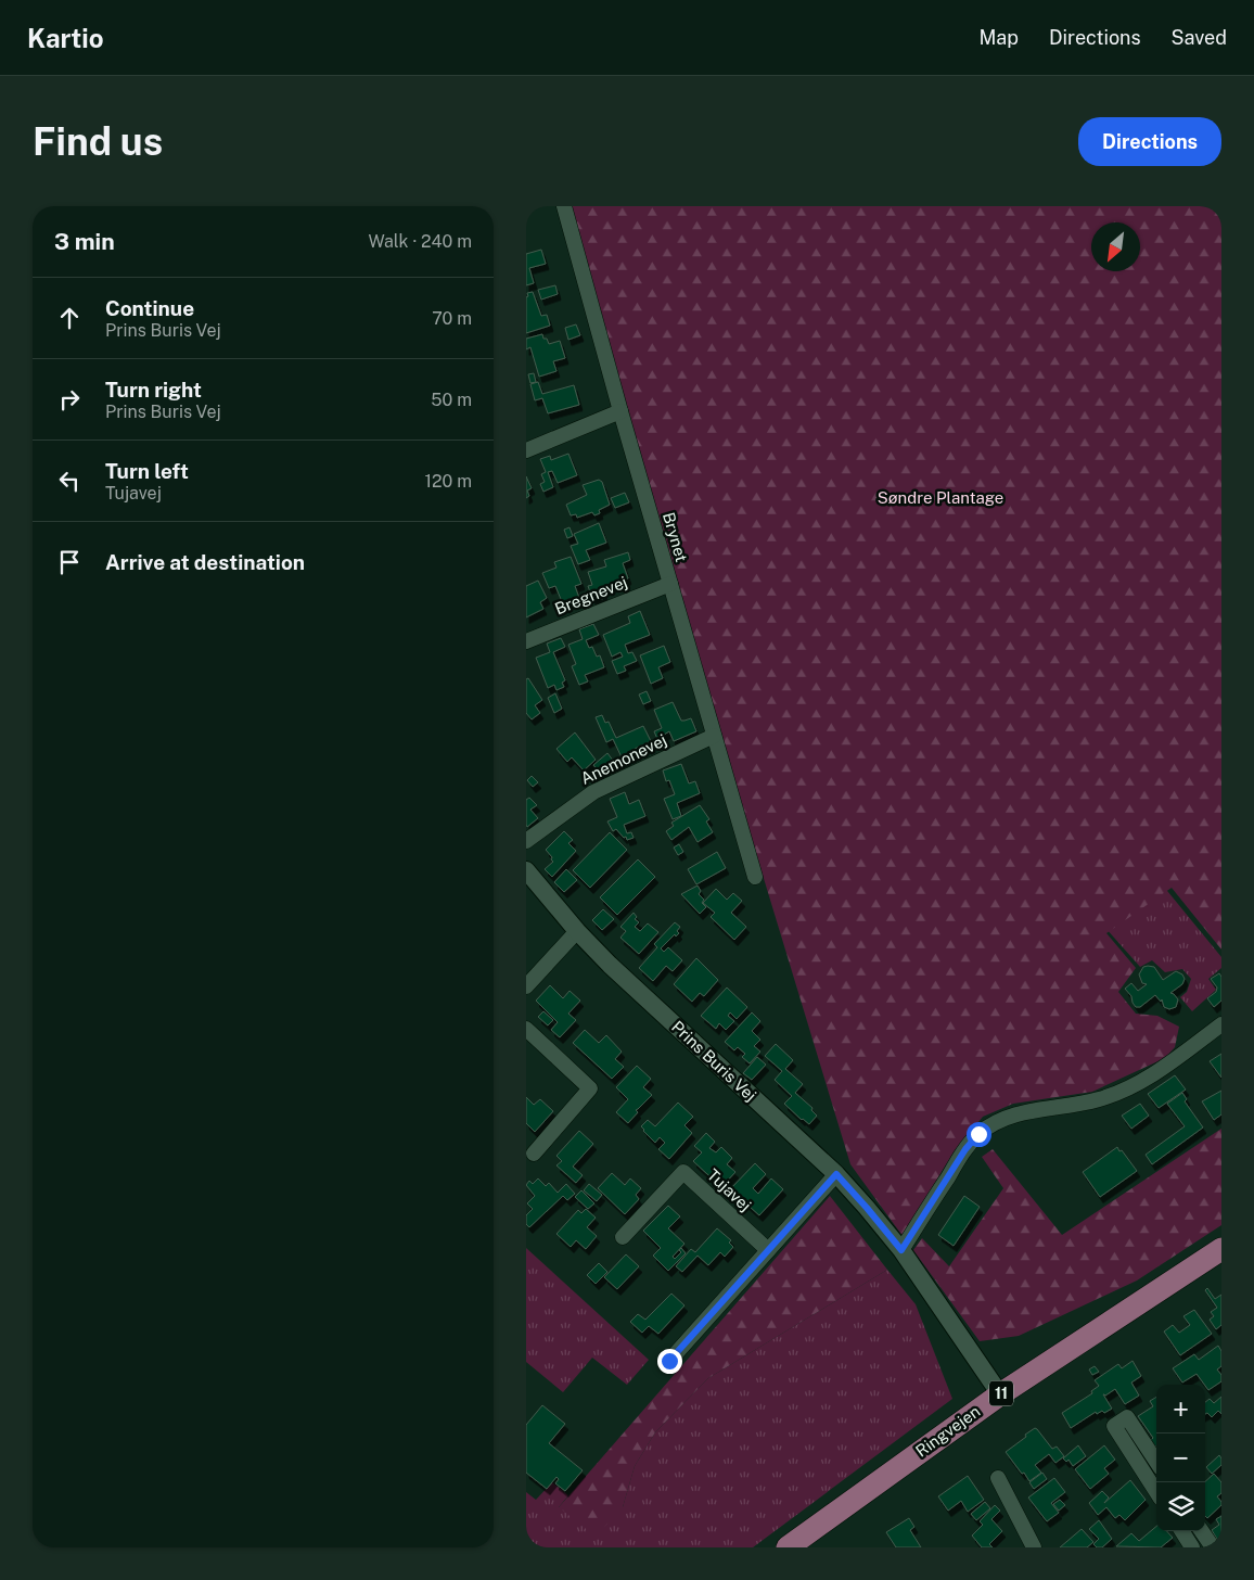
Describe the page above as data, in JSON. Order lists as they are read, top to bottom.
{
  "streets": {
    "main road": ["11", "Ringvejen"],
    "street": [
      "Brynet",
      "Bregnevej",
      "Anemonevej",
      "Prins Buris Vej",
      "Tujavej"
    ]
  },
  "crossings": [
    ["Brynet", "Bregnevej"],
    ["Brynet", "Anemonevej"],
    ["Prins Buris Vej", "Ringvejen"]
  ],
  "parks": ["Søndre Plantage"],
  "north": "bottom left",
  "page": {
    "header": "Kartio",
    "nav": ["Map", "Directions", "Saved"],
    "buttons": "Directions",
    "title": "Find us",
    "heading": ["3 min", "Walk · 240 m"],
    "list": [
      ["Continue", "Prins Buris Vej", "70 m"],
      ["Turn right", "Prins Buris Vej", "50 m"],
      ["Turn left", "Tujavej", "120 m"],
      "Arrive at destination"
    ],
    "map_buttons": ["+", "−"]
  }
}
